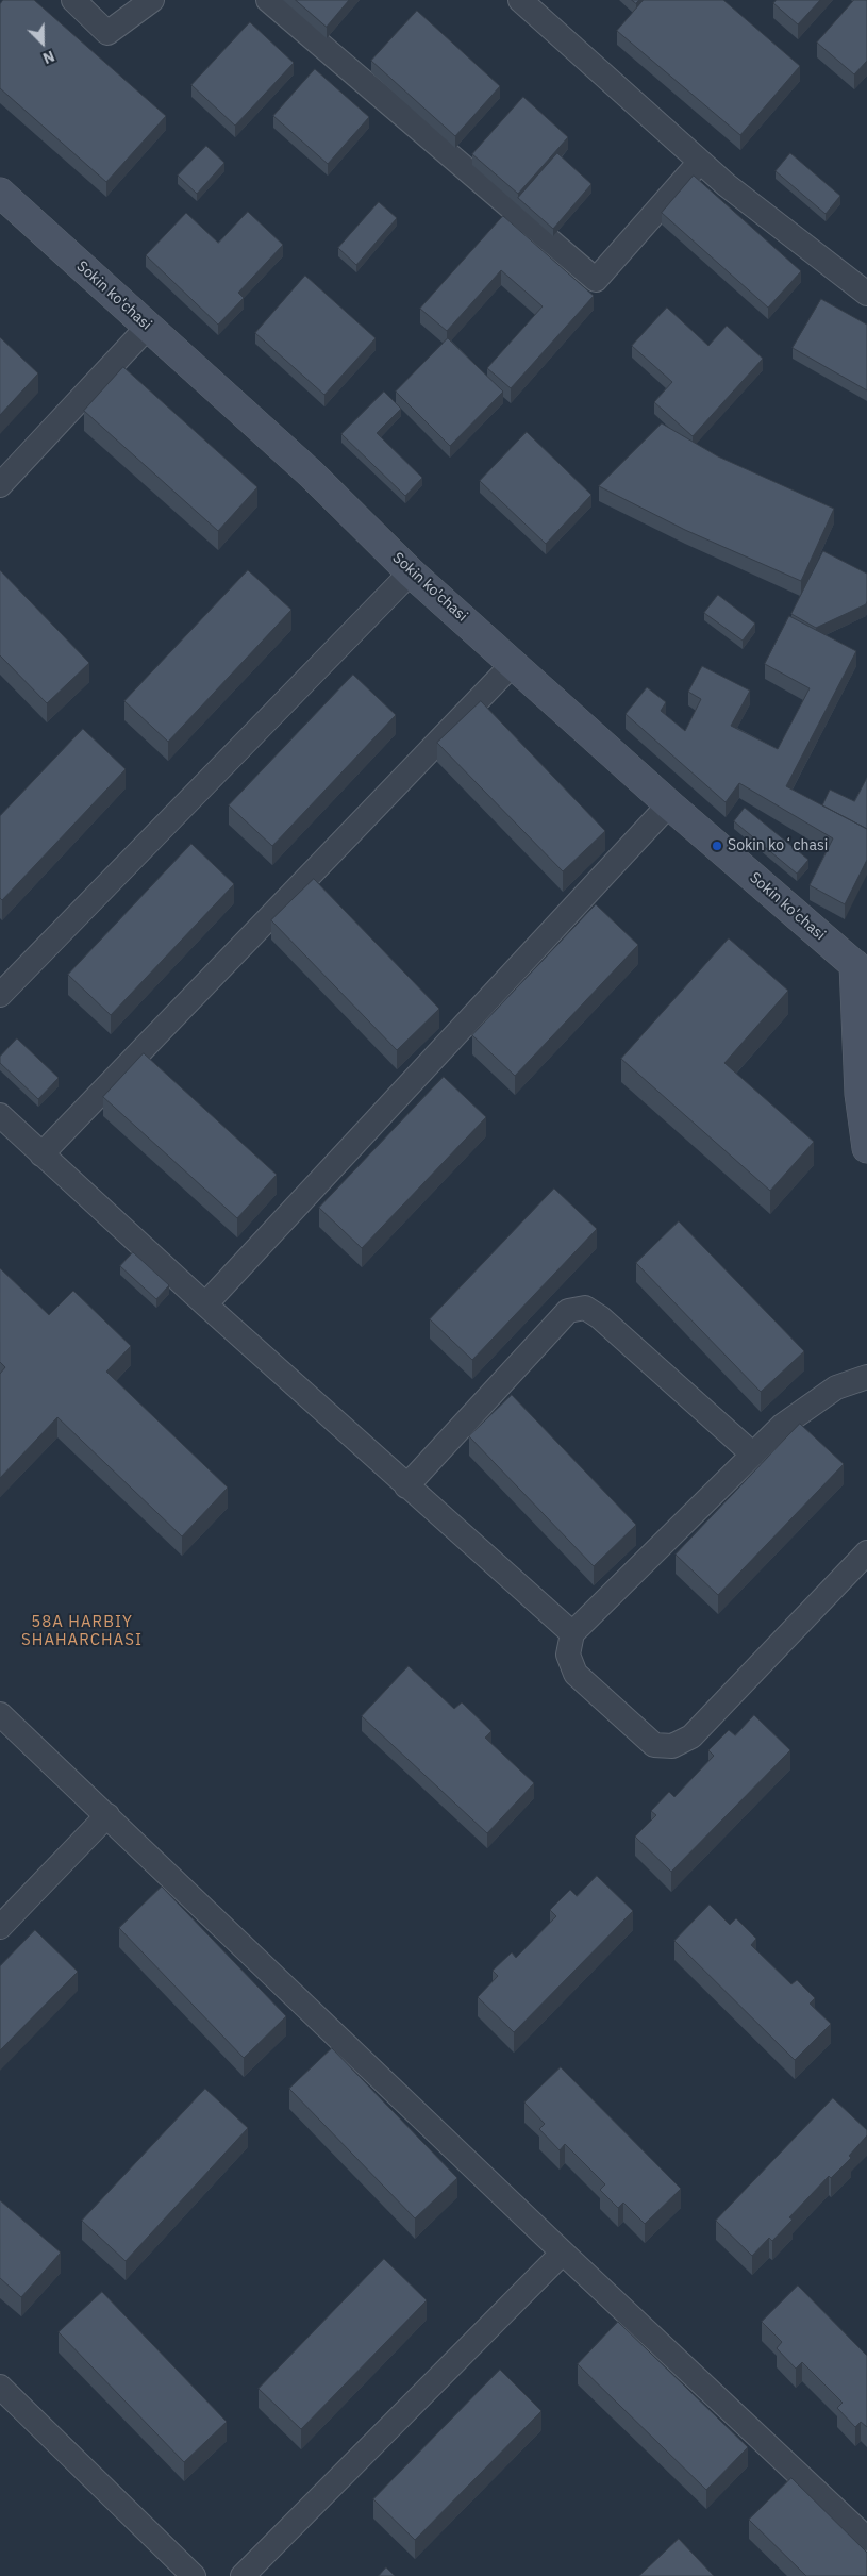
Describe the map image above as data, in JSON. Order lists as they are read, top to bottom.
{
  "streets": {
    "street": ["Sokin ko'chasi"]
  },
  "districts": ["58A HARBIY SHAHARCHASI"],
  "places": ["Sokin koʻchasi"],
  "north": "bottom right"
}
